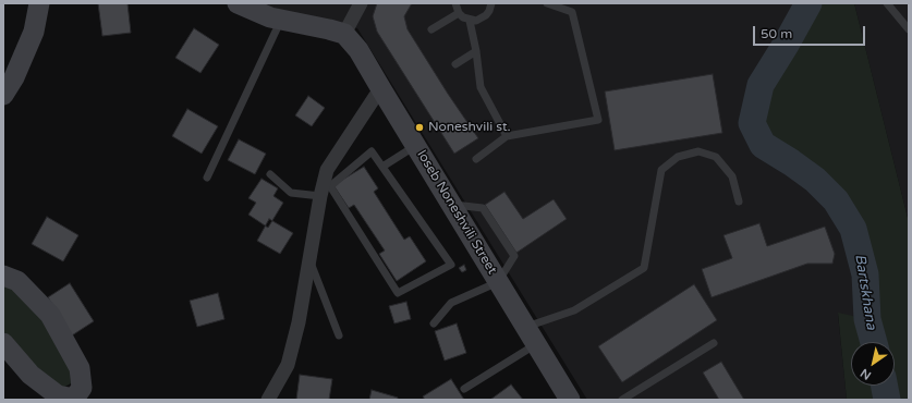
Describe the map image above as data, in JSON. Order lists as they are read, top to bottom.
{
  "streets": {
    "street": ["Ioseb Noneshvili Street"]
  },
  "water": ["Bartskhana"],
  "places": ["Noneshvili st."],
  "scale_bar": "50 m",
  "north": "bottom left"
}
